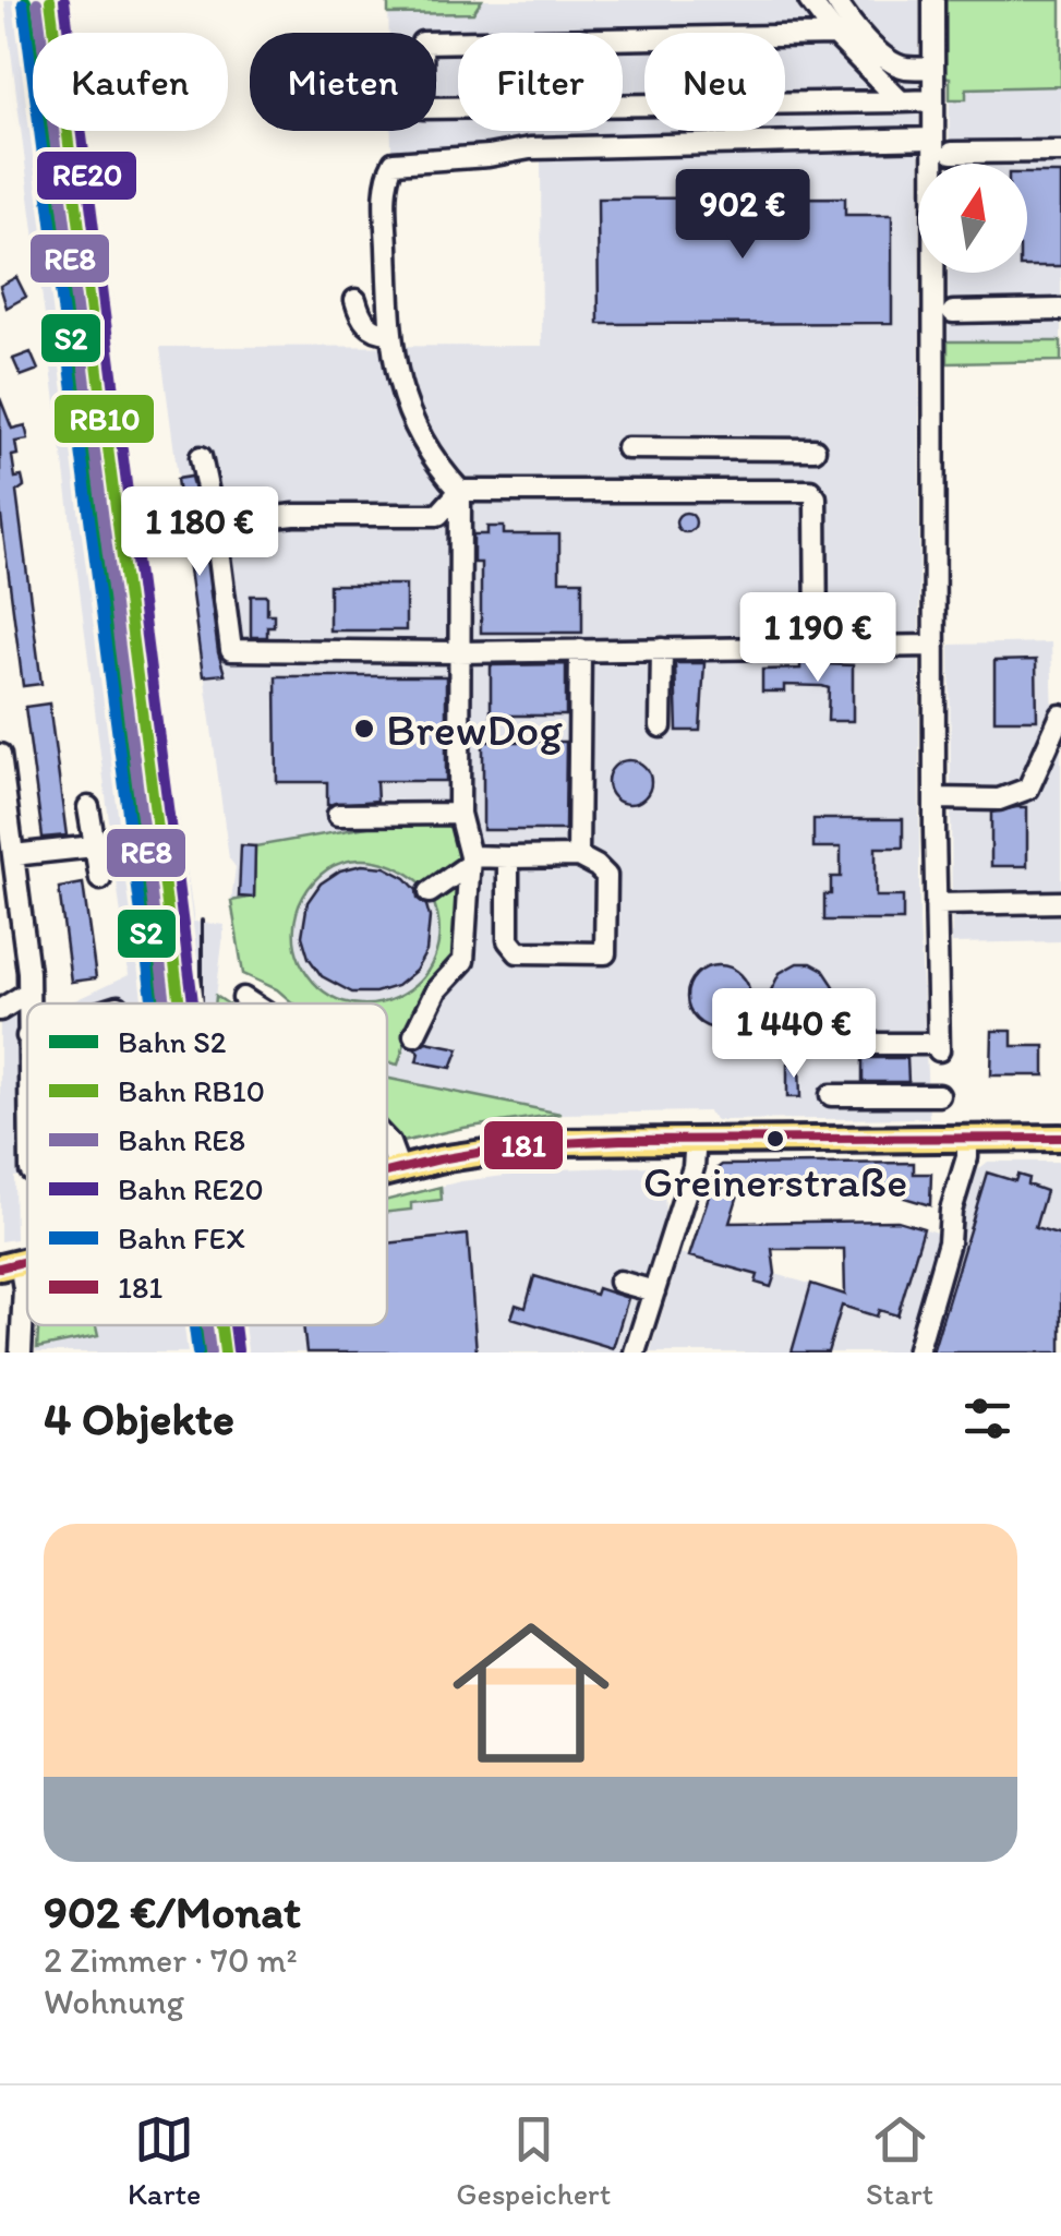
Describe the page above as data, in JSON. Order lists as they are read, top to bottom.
{
  "places": ["BrewDog", "Greinerstraße"],
  "lines": [
    "rail line S2",
    "rail line RB10",
    "rail line RE20",
    "rail line RE8",
    "rail line FEX",
    "transit line 181"
  ],
  "legend": [
    "Bahn S2",
    "Bahn RB10",
    "Bahn RE8",
    "Bahn RE20",
    "Bahn FEX",
    "181"
  ],
  "north": "top",
  "page": {
    "chip": [
      "Kaufen",
      "Mieten",
      "Filter",
      "Neu"
    ],
    "price": [
      "902 €",
      "1 180 €",
      "1 190 €",
      "1 440 €"
    ],
    "heading": "4 Objekte",
    "list": [
      {
        "name": "902 €/Monat",
        "note": "2 Zimmer · 70 m² · Wohnung"
      }
    ],
    "tabs": ["Karte", "Gespeichert", "Start"]
  }
}
